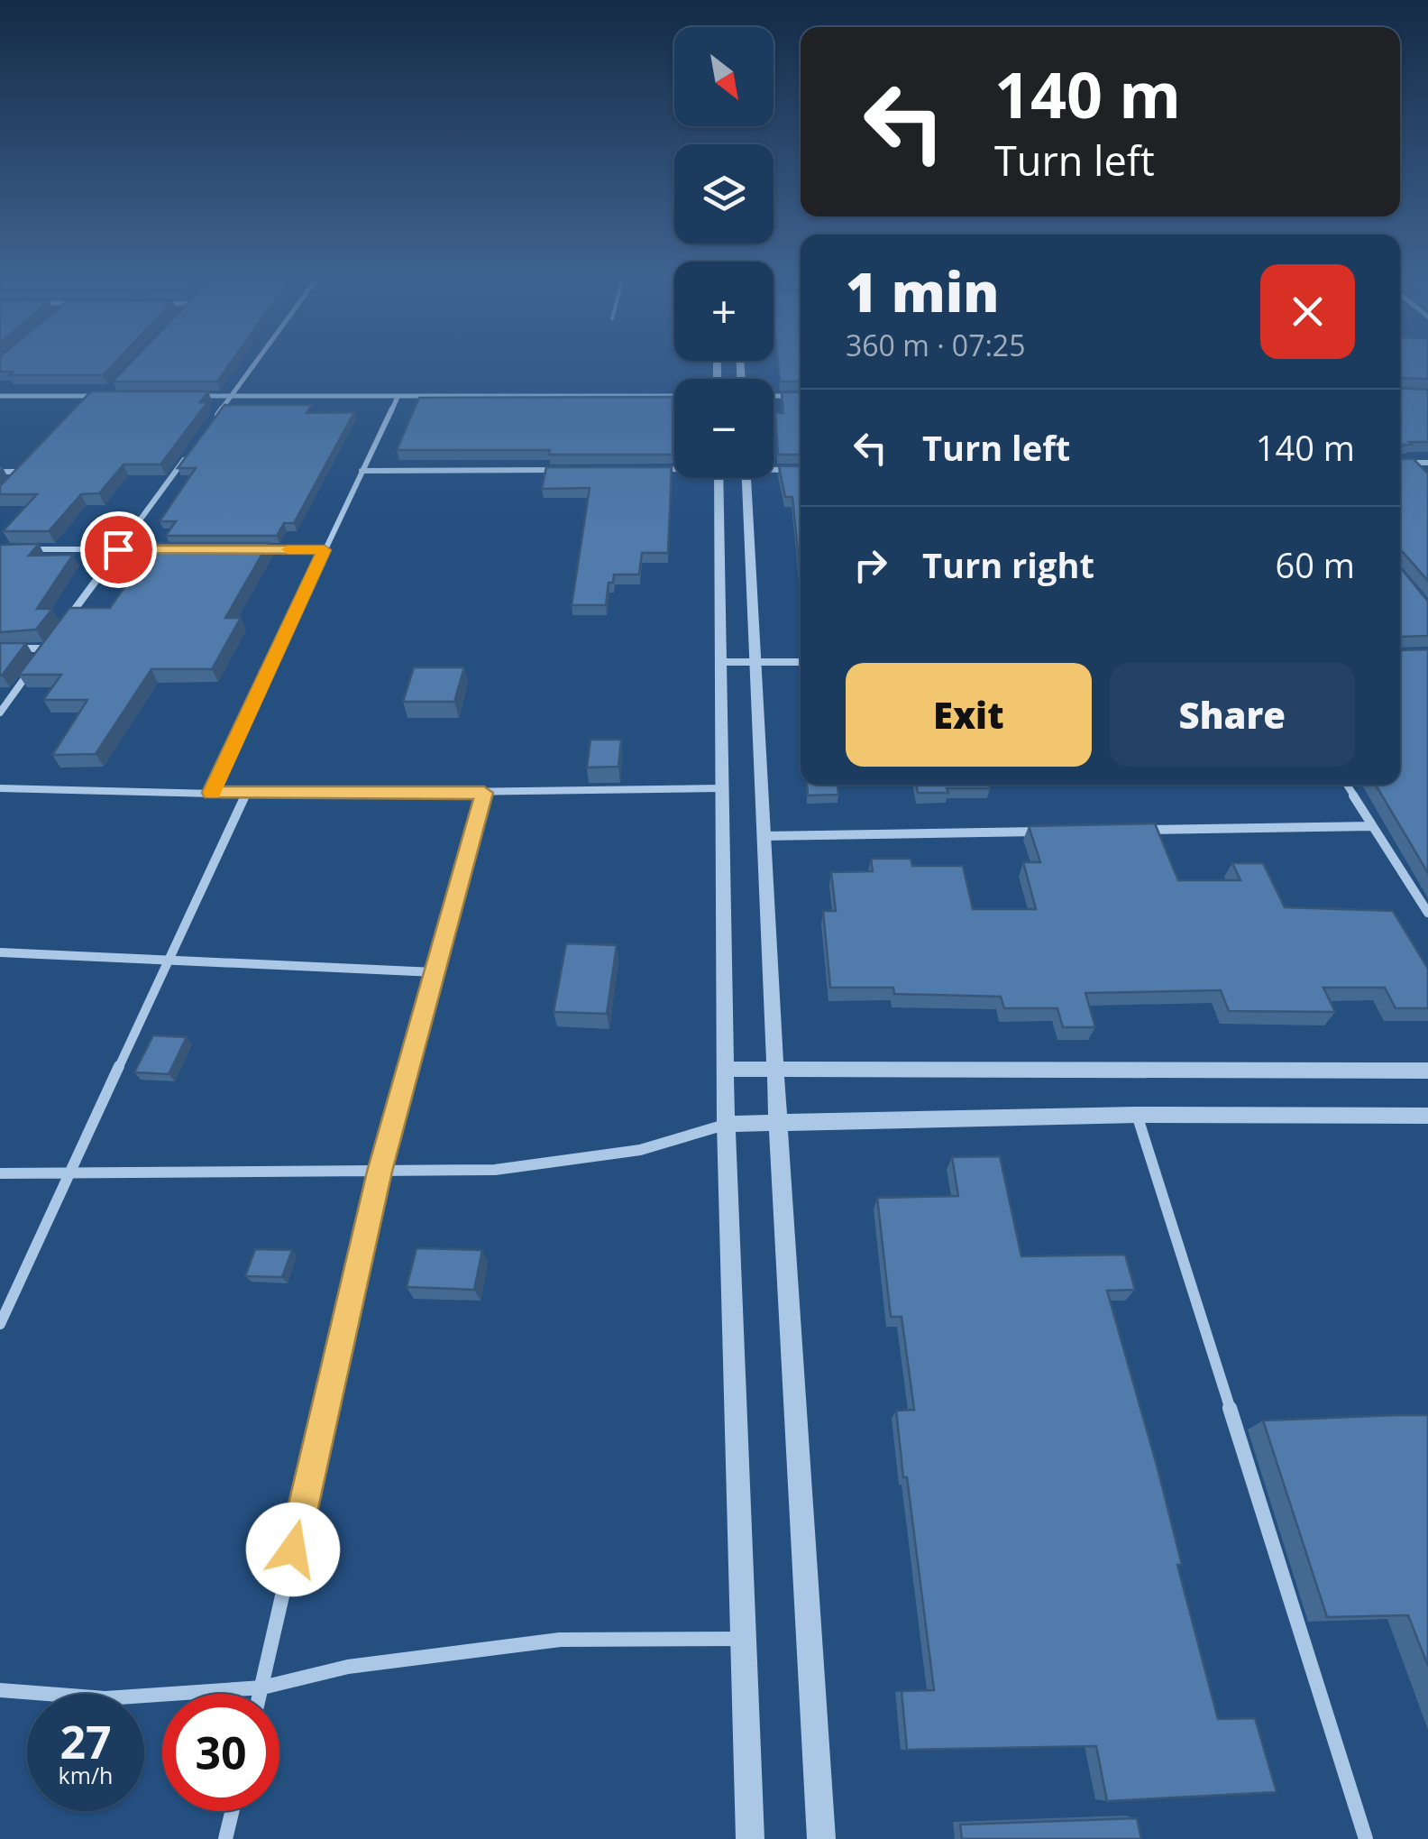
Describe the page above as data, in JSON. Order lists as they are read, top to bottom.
{
  "north": "bottom right",
  "page": {
    "map_buttons": ["+", "−"],
    "turn": ["140 m", "Turn left"],
    "heading": ["1 min", "360 m · 07:25"],
    "list": [
      {
        "name": "Turn left",
        "value": "140 m"
      },
      {
        "name": "Turn right",
        "value": "60 m"
      }
    ],
    "buttons": ["Exit", "Share"],
    "speed": "27 km/h",
    "limit": "30"
  }
}
